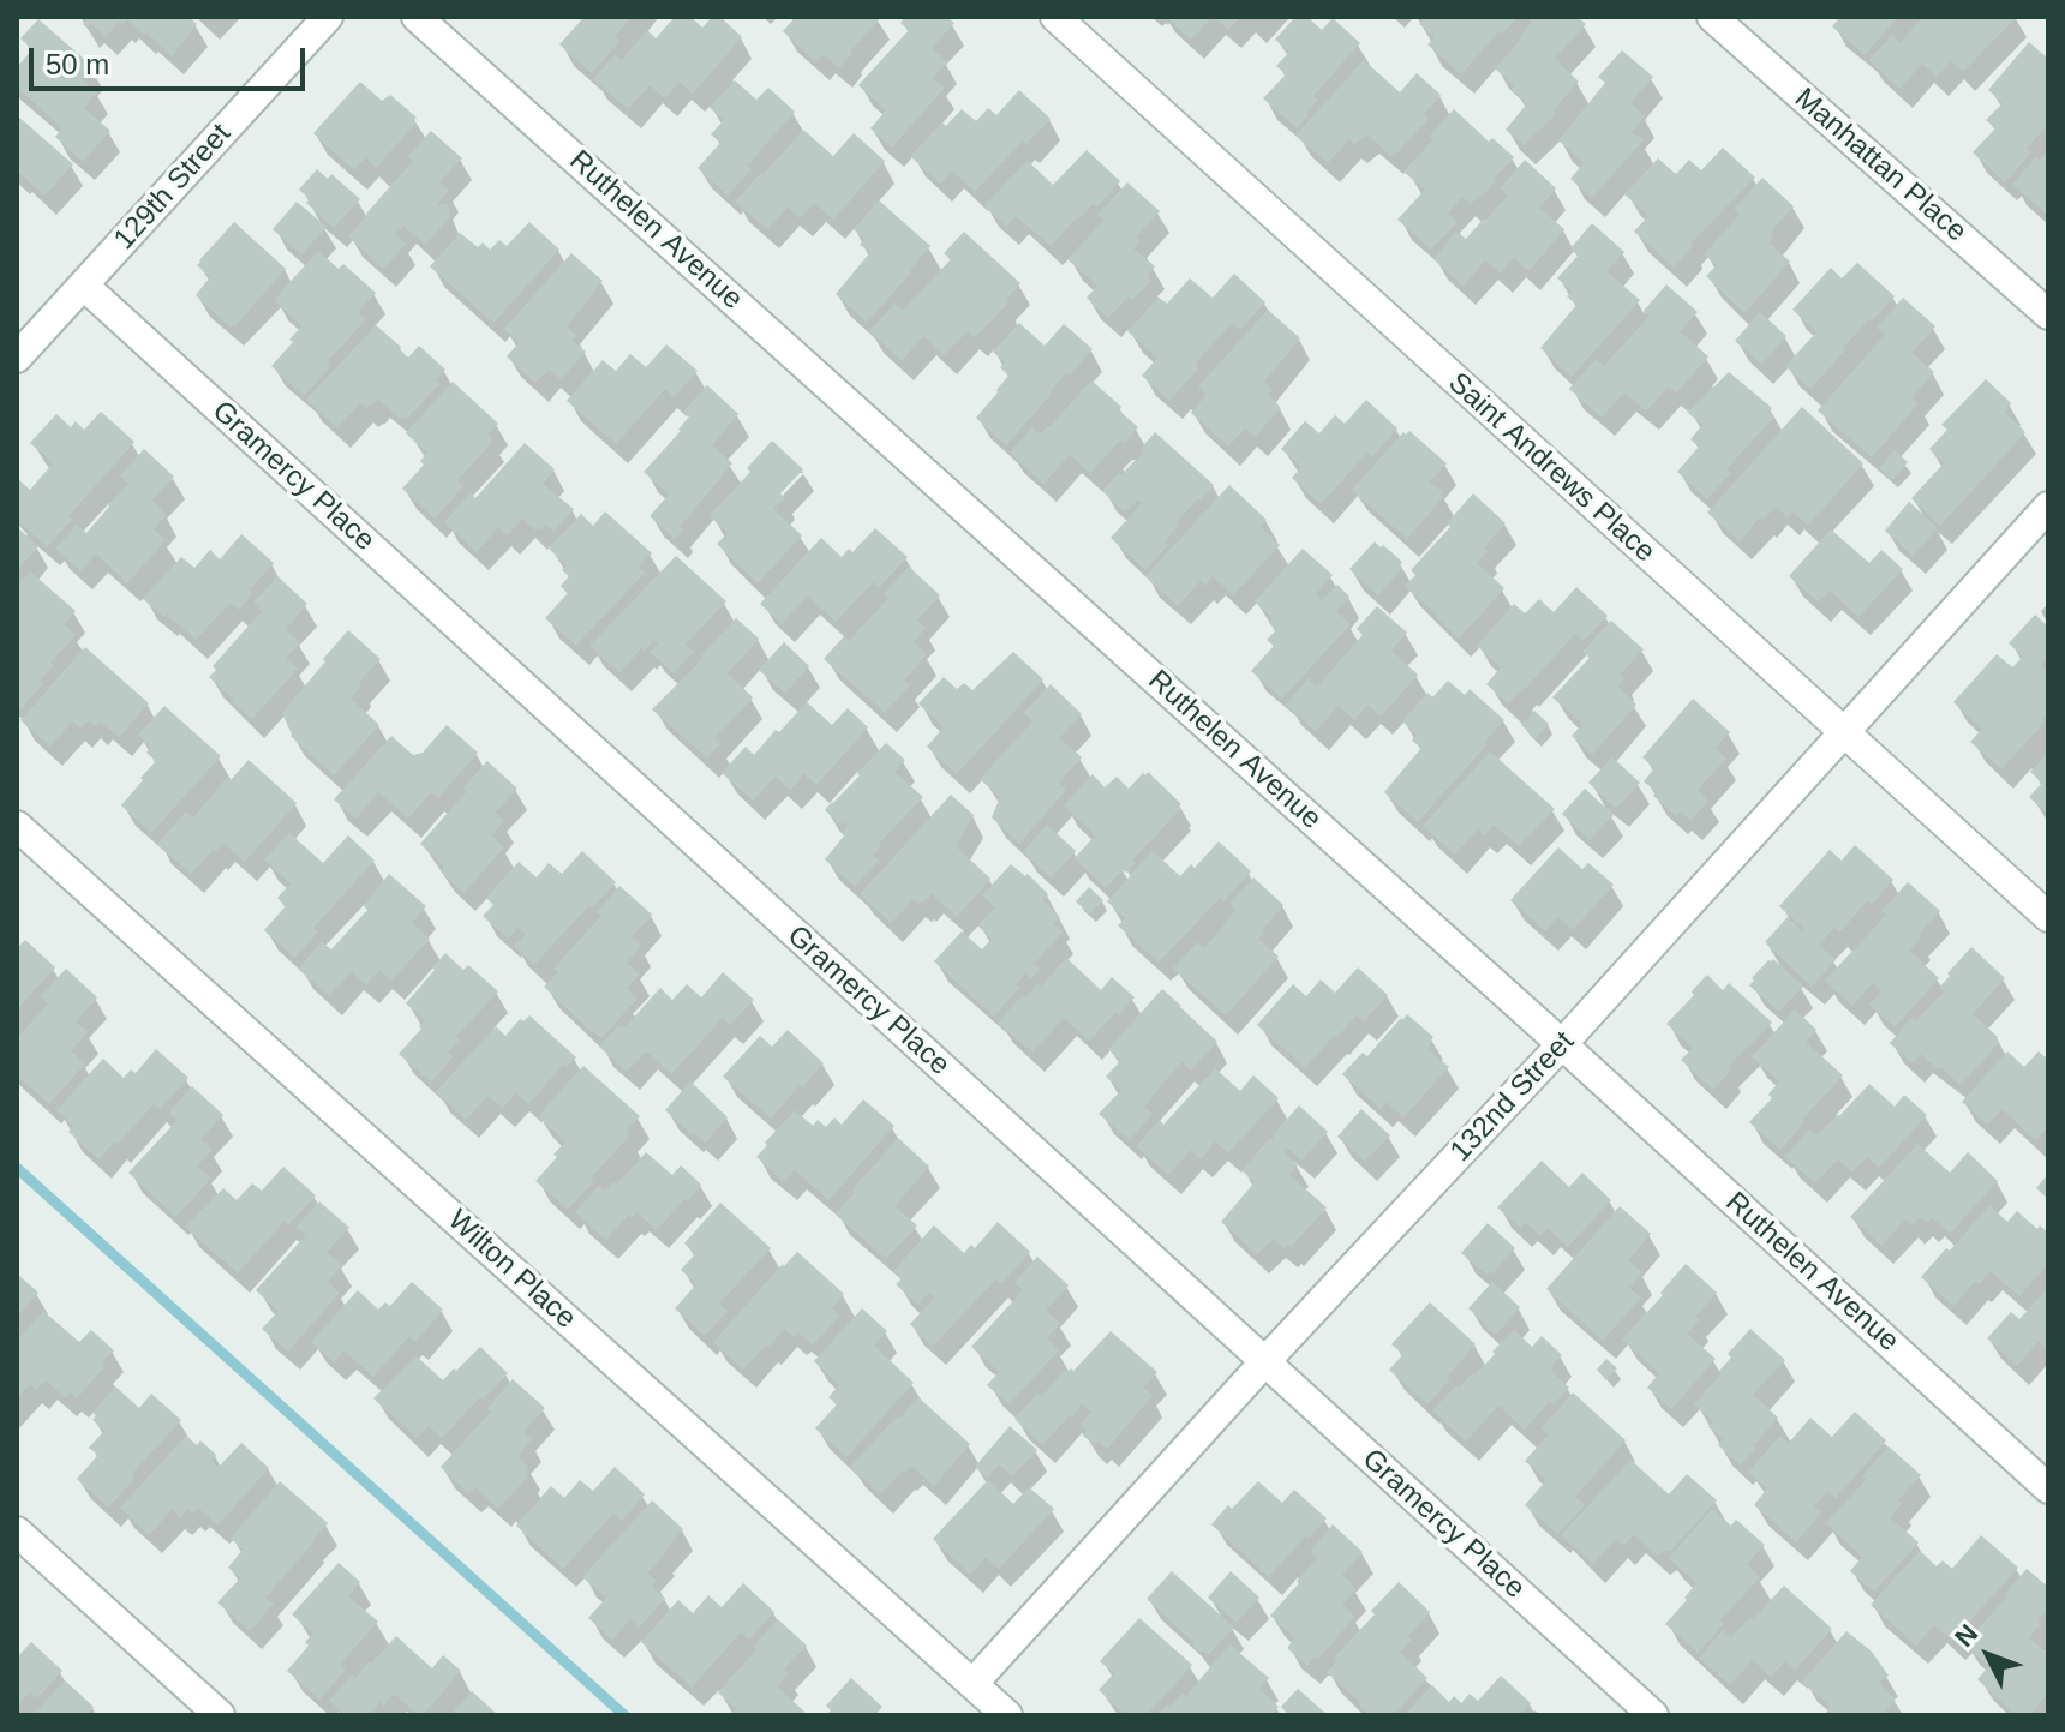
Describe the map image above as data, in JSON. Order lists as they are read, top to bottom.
{
  "streets": {
    "street": [
      "Manhattan Place",
      "129th Street",
      "Ruthelen Avenue",
      "Saint Andrews Place",
      "Gramercy Place",
      "132nd Street",
      "Wilton Place"
    ]
  },
  "crossings": [
    ["129th Street", "Gramercy Place"],
    ["Ruthelen Avenue", "132nd Street"],
    ["Saint Andrews Place", "132nd Street"],
    ["Gramercy Place", "132nd Street"],
    ["132nd Street", "Wilton Place"]
  ],
  "scale_bar": "50 m",
  "north": "top left"
}
